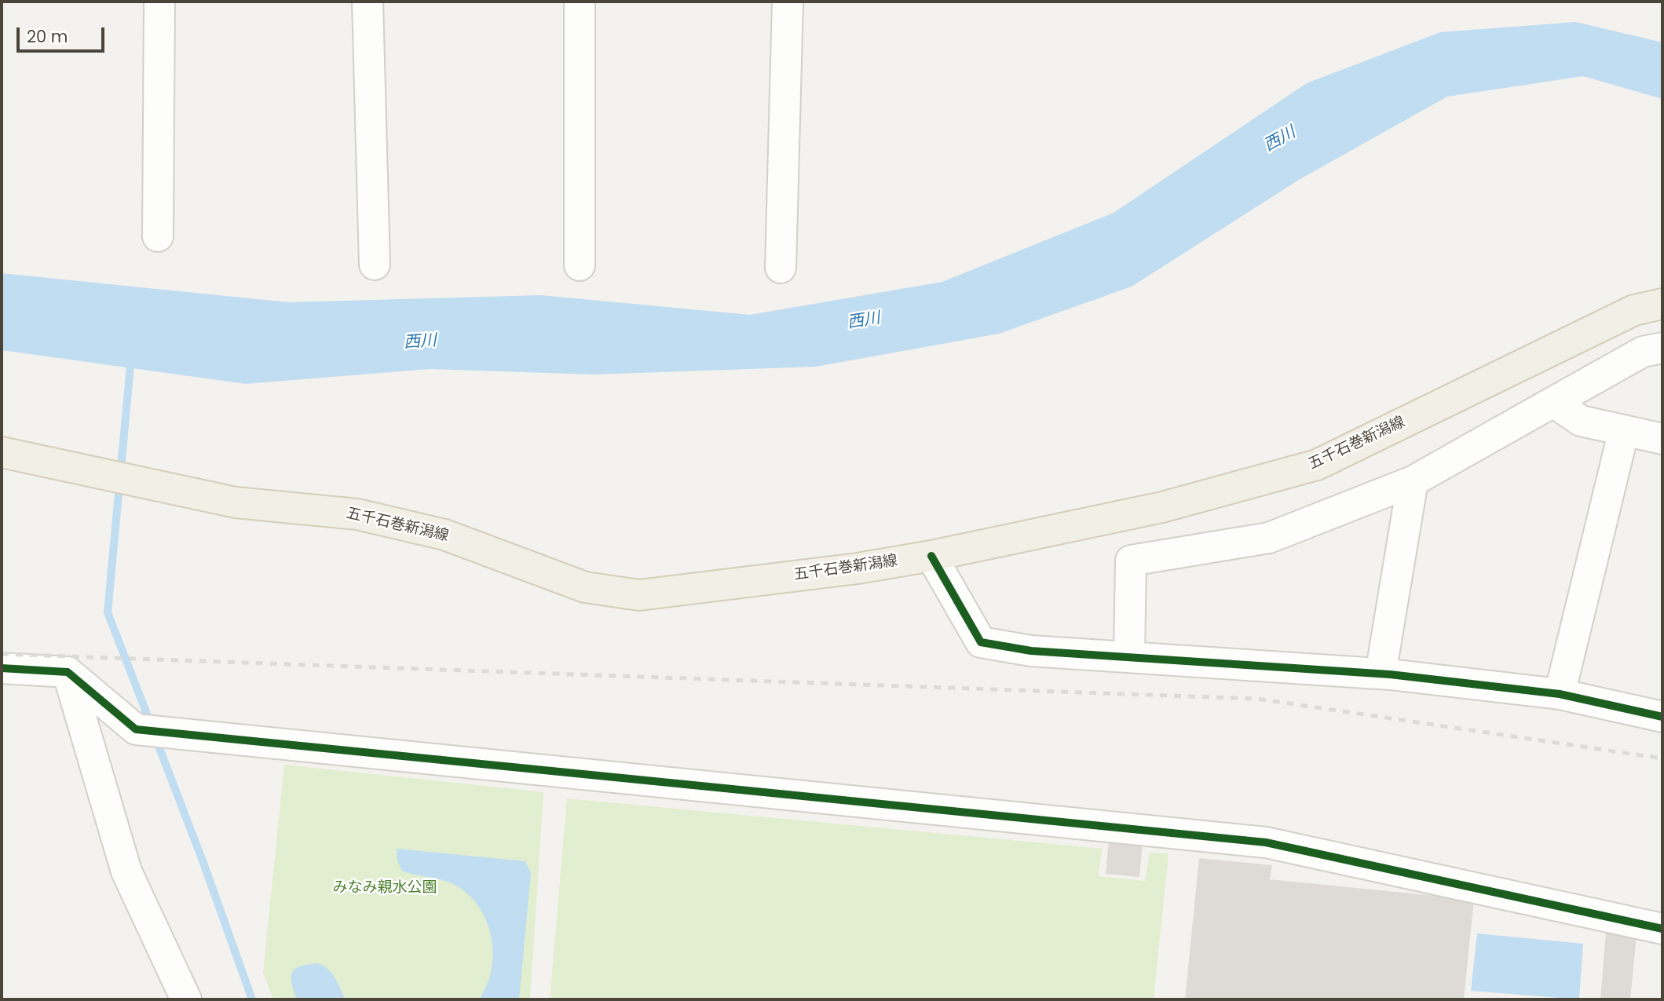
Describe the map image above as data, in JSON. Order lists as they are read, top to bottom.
{
  "streets": {
    "main road": ["五千石巻新潟線"]
  },
  "water": ["西川"],
  "parks": ["みなみ親水公園"],
  "scale_bar": "20 m"
}
